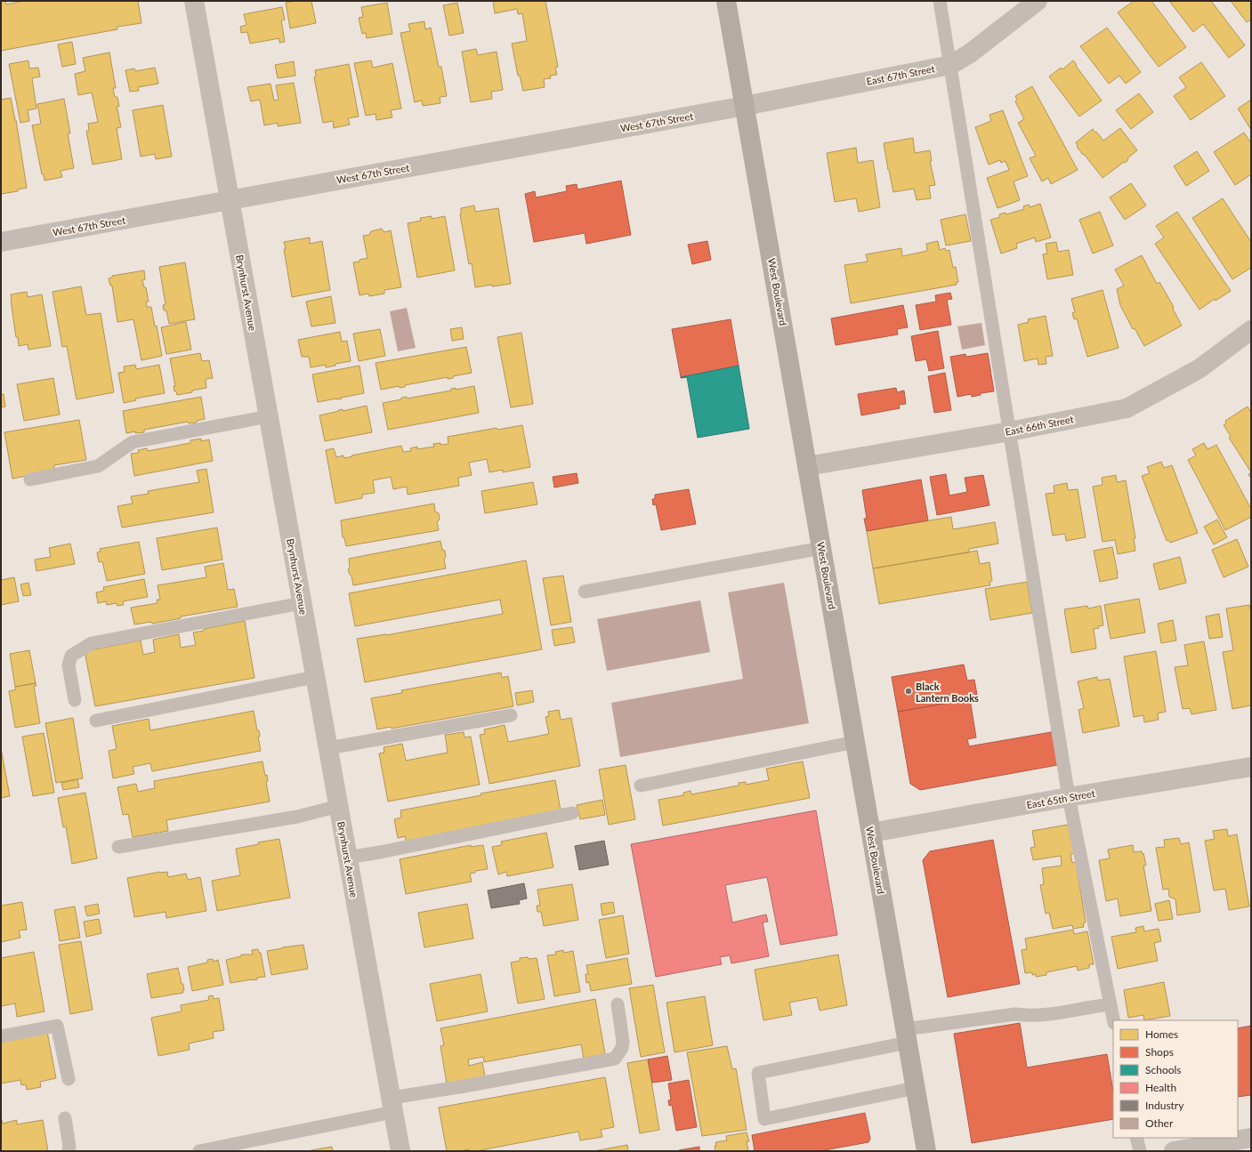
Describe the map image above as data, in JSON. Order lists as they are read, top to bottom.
{
  "streets": {
    "main road": ["West Boulevard"],
    "street": [
      "East 67th Street",
      "West 67th Street",
      "Brynhurst Avenue",
      "East 66th Street",
      "East 65th Street"
    ]
  },
  "crossings": [
    ["East 67th Street", "West 67th Street"],
    ["East 67th Street", "West Boulevard"],
    ["West 67th Street", "West Boulevard"],
    ["West 67th Street", "Brynhurst Avenue"],
    ["West Boulevard", "East 66th Street"],
    ["West Boulevard", "East 65th Street"]
  ],
  "places": ["Black Lantern Books"],
  "legend": [
    "Homes",
    "Shops",
    "Schools",
    "Health",
    "Industry",
    "Other"
  ]
}
